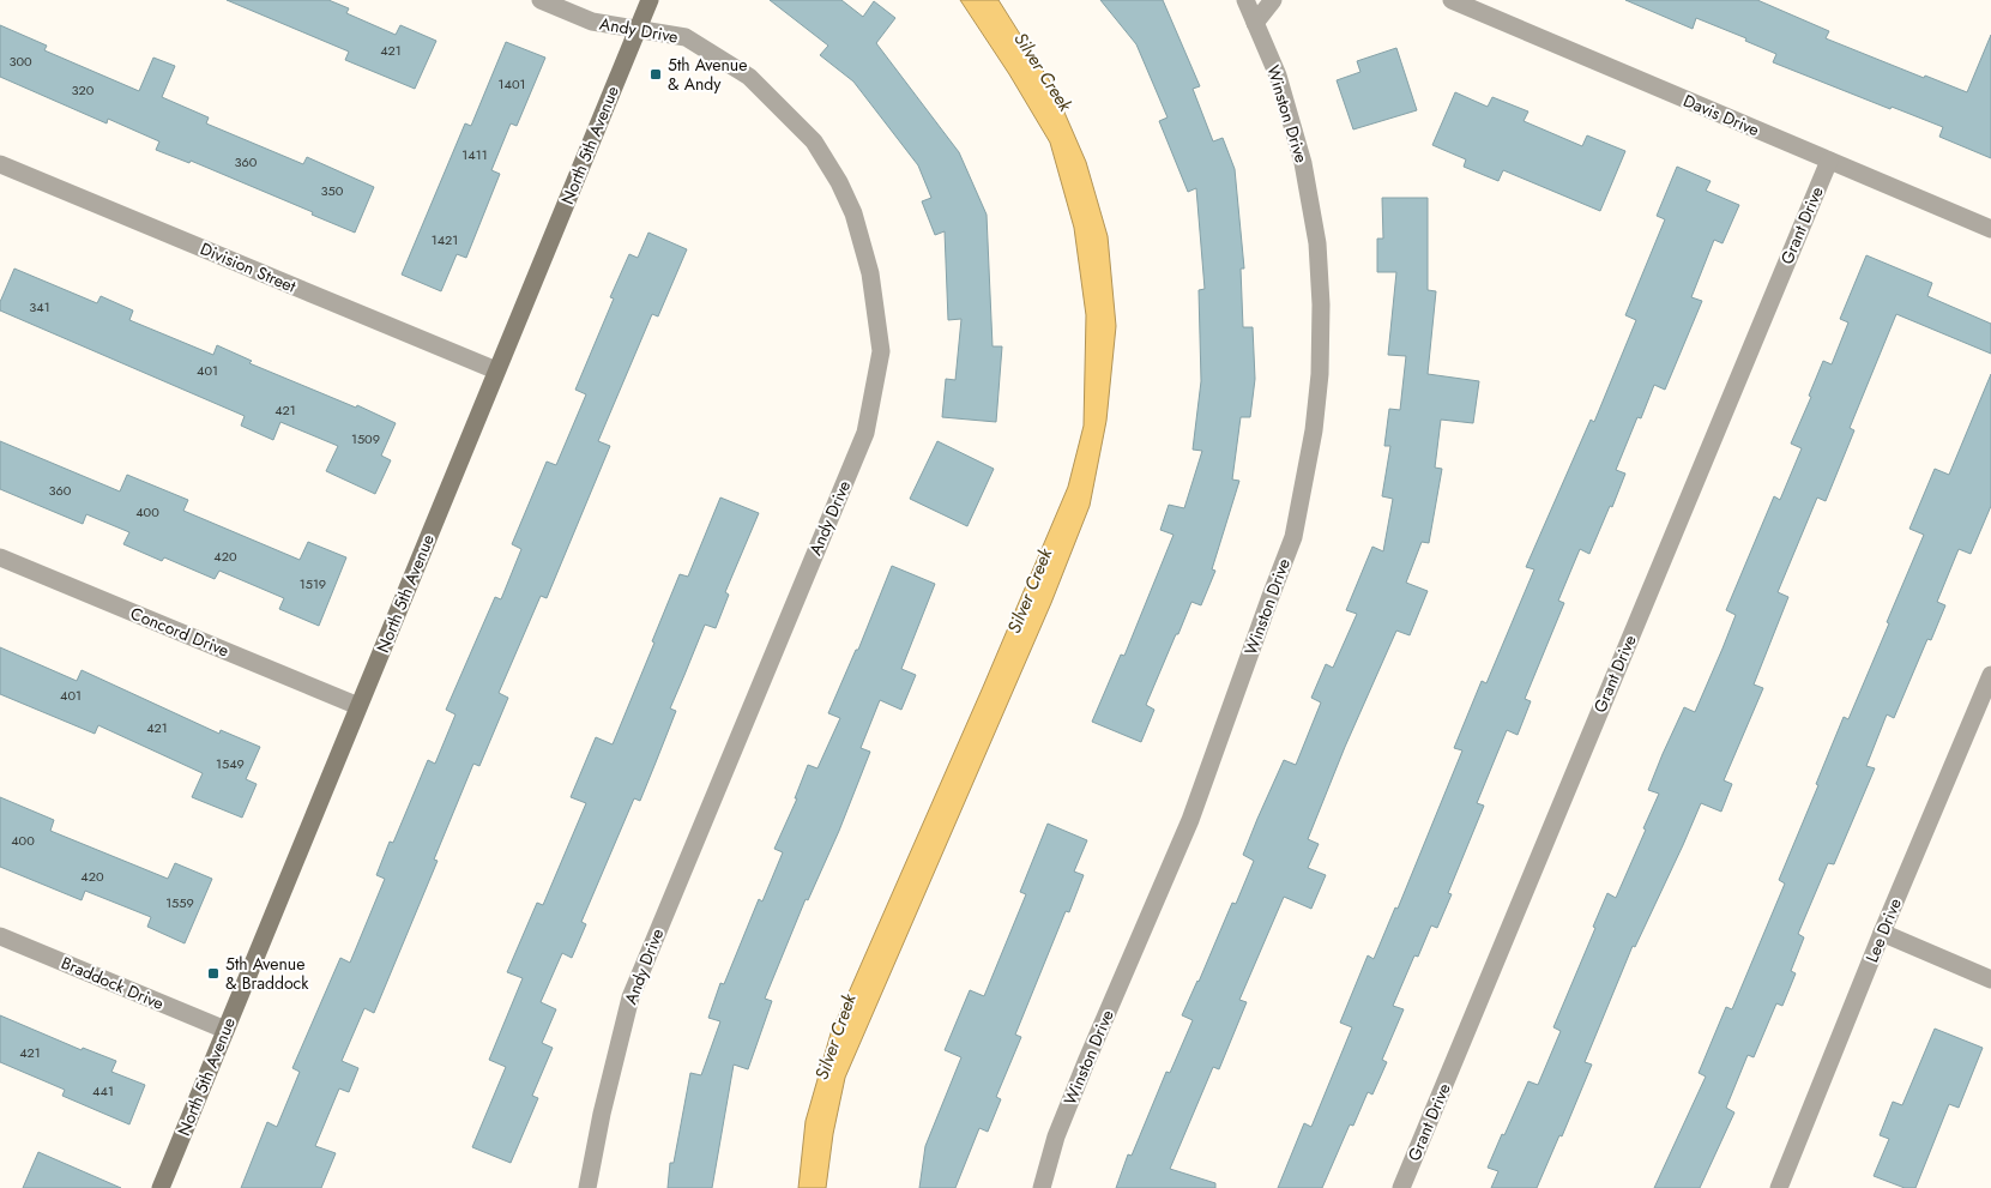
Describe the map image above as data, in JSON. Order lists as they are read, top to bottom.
{
  "streets": {
    "street": [
      "Andy Drive",
      "Winston Drive",
      "Davis Drive",
      "North 5th Avenue",
      "Grant Drive",
      "Division Street",
      "Concord Drive",
      "Lee Drive",
      "Braddock Drive"
    ]
  },
  "crossings": [
    ["Andy Drive", "North 5th Avenue"],
    ["Davis Drive", "Grant Drive"],
    ["North 5th Avenue", "Division Street"],
    ["North 5th Avenue", "Concord Drive"],
    ["North 5th Avenue", "Braddock Drive"]
  ],
  "water": ["Silver Creek"],
  "places": {
    "transit": ["5th Avenue & Andy", "5th Avenue & Braddock"]
  },
  "house_numbers": [
    "421",
    "300",
    "1401",
    "320",
    "1411",
    "360",
    "350",
    "1421",
    "341",
    "401",
    "421",
    "1509",
    "360",
    "400",
    "420",
    "1519",
    "401",
    "421",
    "1549",
    "400",
    "420",
    "1559",
    "421",
    "441"
  ]
}
